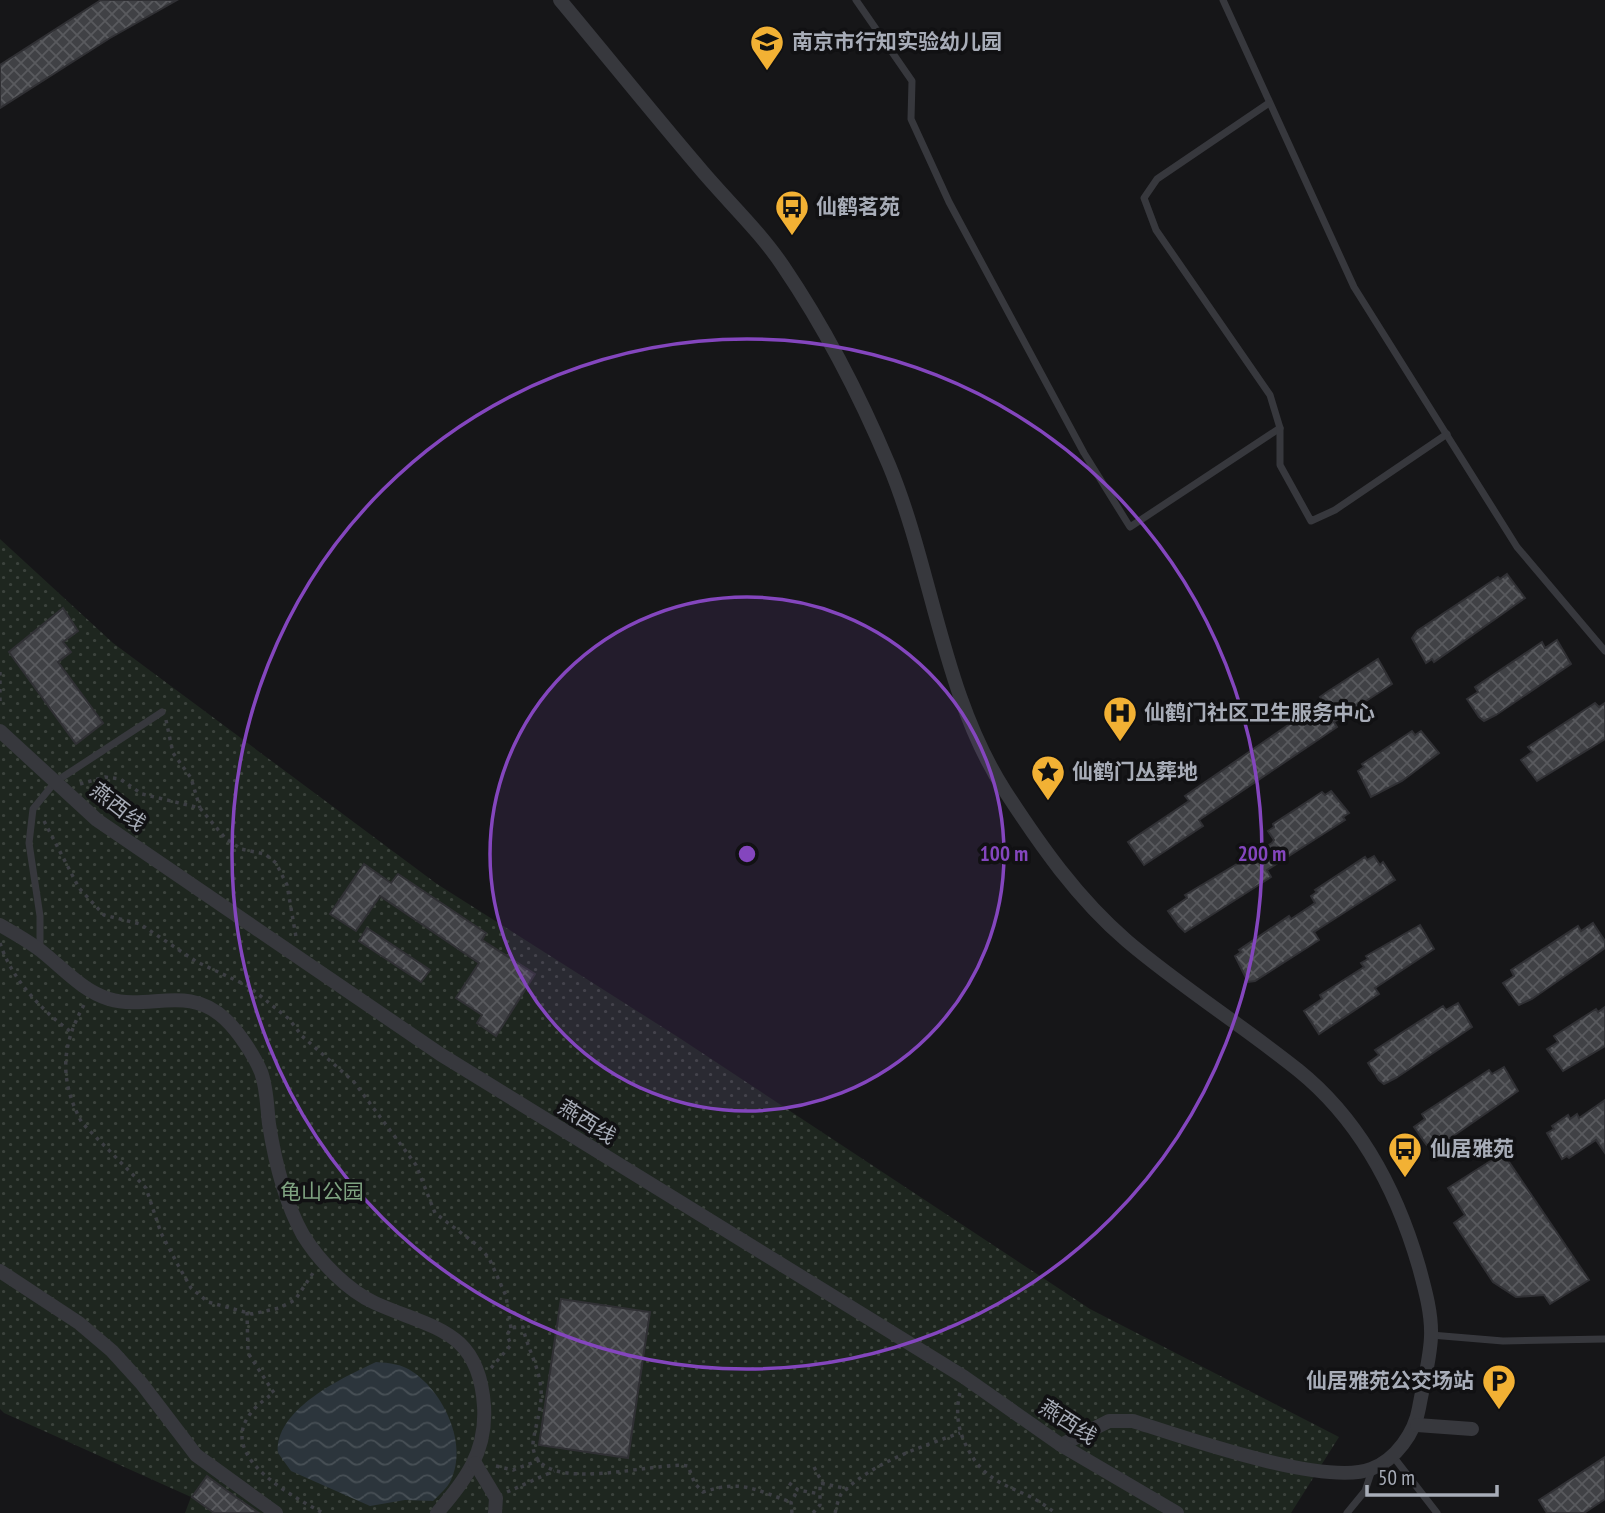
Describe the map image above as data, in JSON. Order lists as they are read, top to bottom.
{
  "streets": {
    "street": ["燕西线"]
  },
  "parks": ["龟山公园"],
  "places": {
    "school or university": ["南京市行知实验幼儿园"],
    "bus stop": ["仙鹤茗苑", "仙居雅苑"],
    "hospital": ["仙鹤门社区卫生服务中心"],
    "place": ["仙鹤门丛葬地"],
    "parking": ["仙居雅苑公交场站"]
  },
  "scale_bar": "50 m",
  "rings": ["100 m", "200 m"]
}
